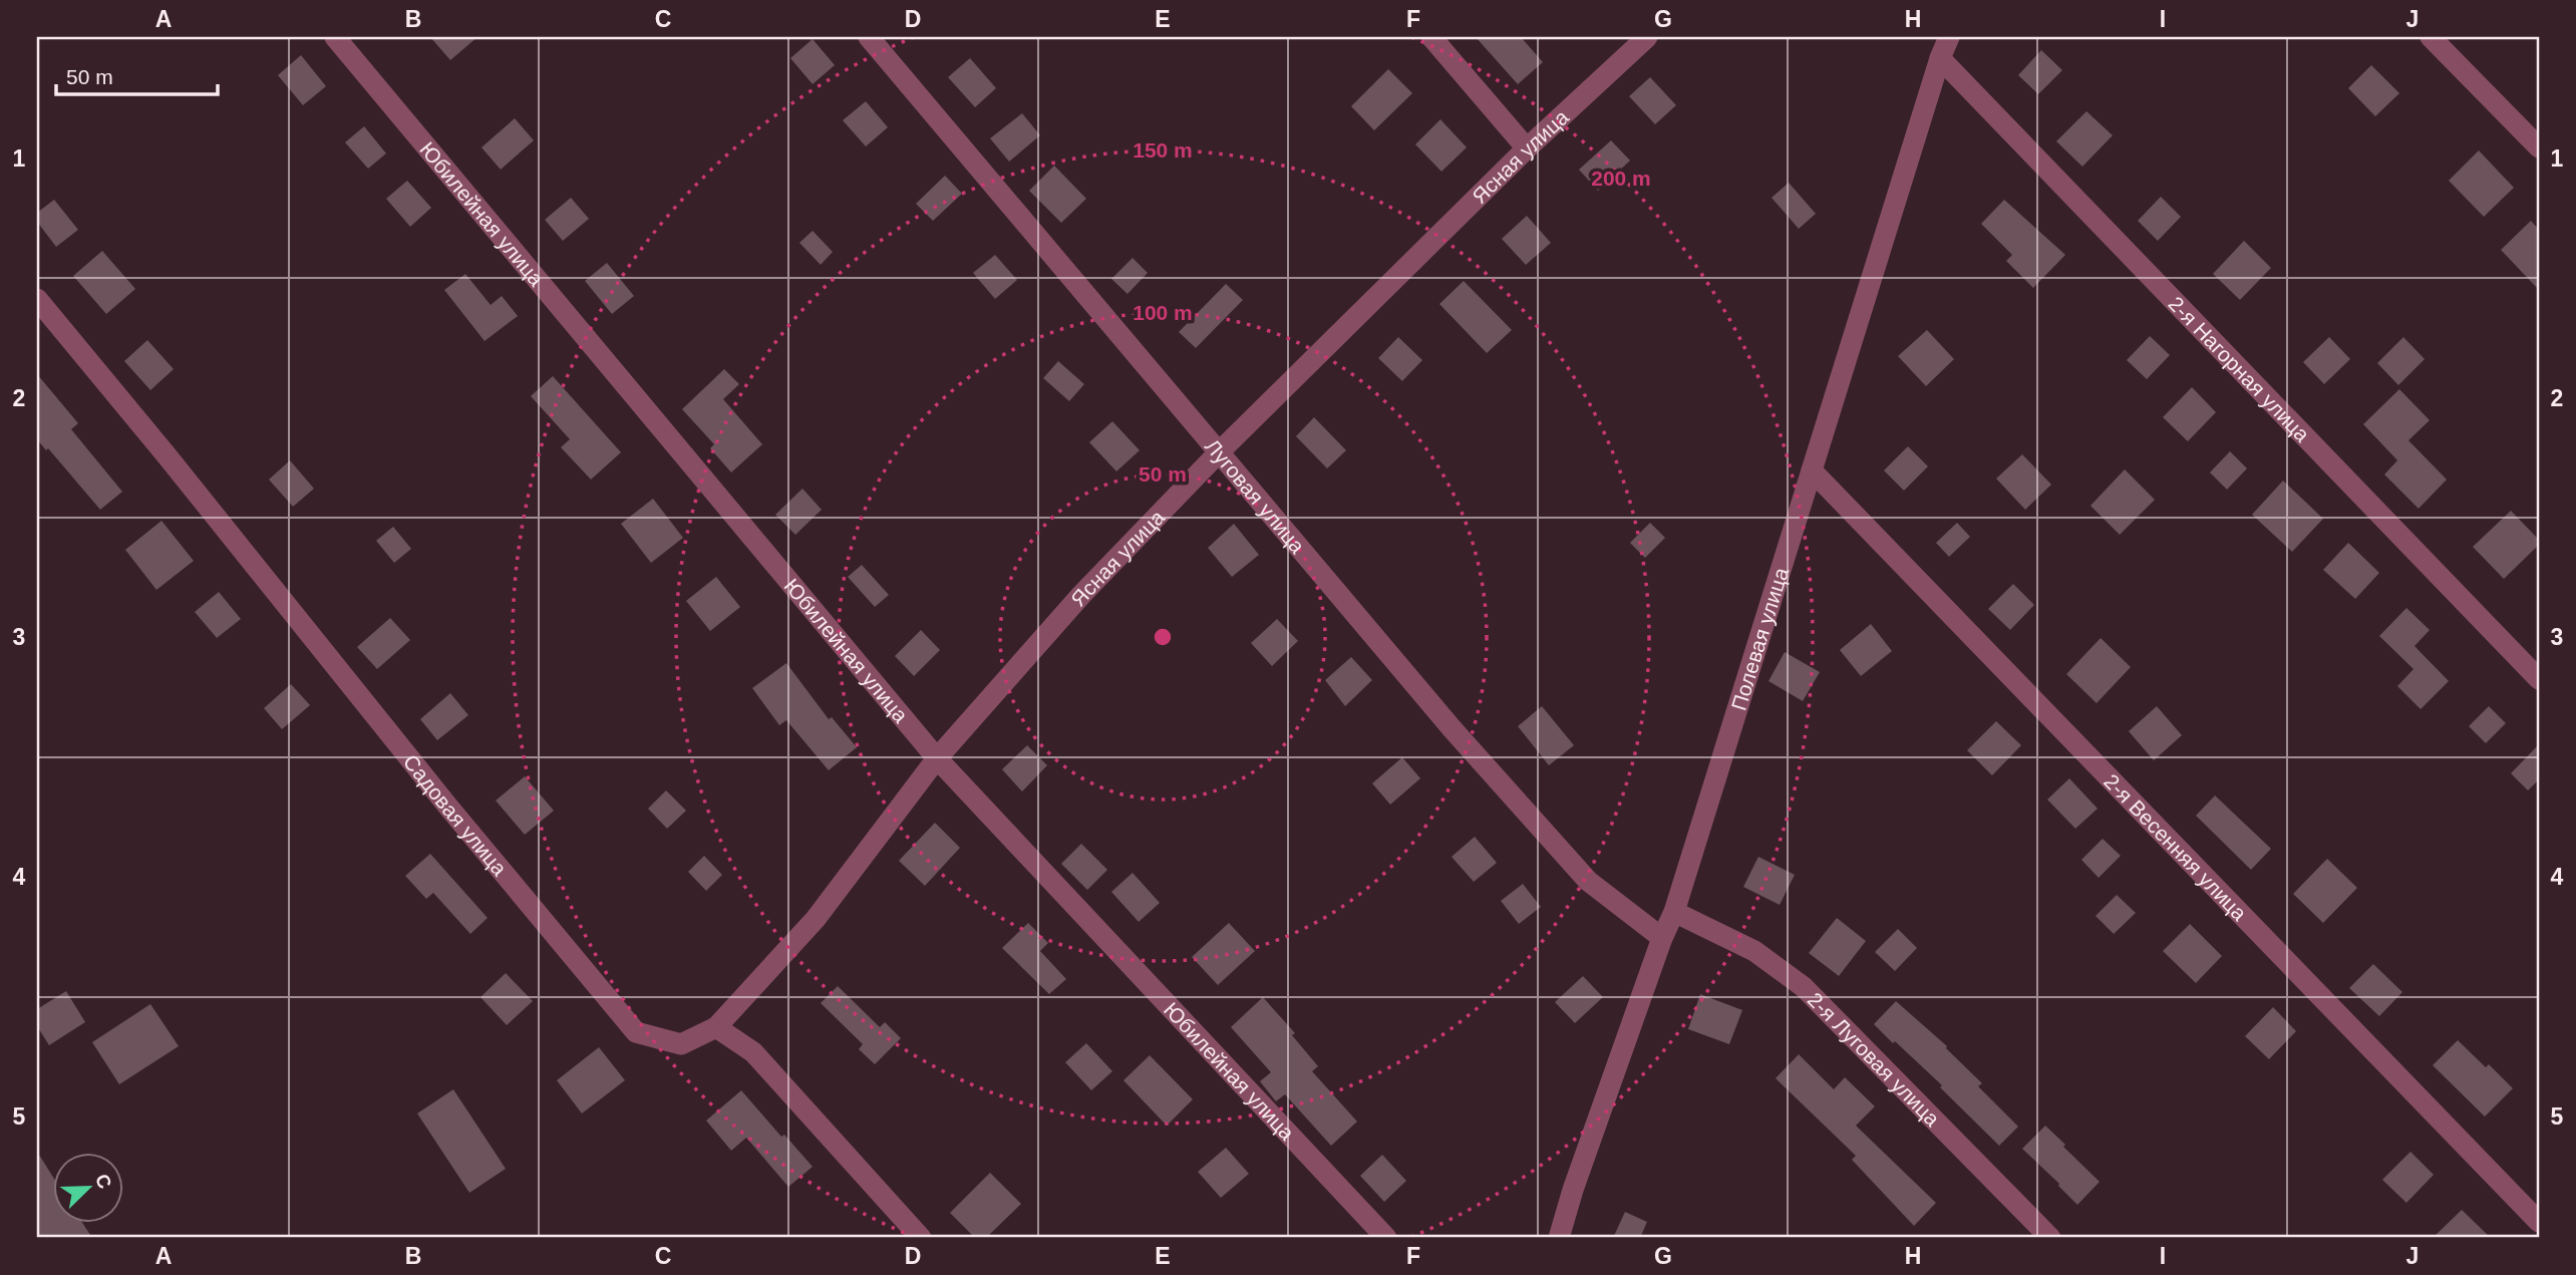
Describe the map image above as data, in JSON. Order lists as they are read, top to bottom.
{
  "streets": {
    "street": [
      "Ясная улица",
      "Юбилейная улица",
      "2-я Нагорная улица",
      "Луговая улица",
      "Полевая улица",
      "Садовая улица",
      "2-я Весенняя улица",
      "2-я Луговая улица"
    ]
  },
  "crossings": [
    ["Ясная улица", "Юбилейная улица"],
    ["Ясная улица", "Луговая улица"],
    ["Ясная улица", "Садовая улица"],
    ["2-я Нагорная улица", "Полевая улица"],
    ["Луговая улица", "Полевая улица"],
    ["Полевая улица", "2-я Весенняя улица"],
    ["Полевая улица", "2-я Луговая улица"]
  ],
  "scale_bar": "50 m",
  "north": "top right",
  "grid": {
    "columns": [
      "A",
      "B",
      "C",
      "D",
      "E",
      "F",
      "G",
      "H",
      "I",
      "J"
    ],
    "rows": [
      "1",
      "2",
      "3",
      "4",
      "5"
    ]
  },
  "rings": [
    "150 m",
    "200 m",
    "100 m",
    "50 m"
  ]
}
